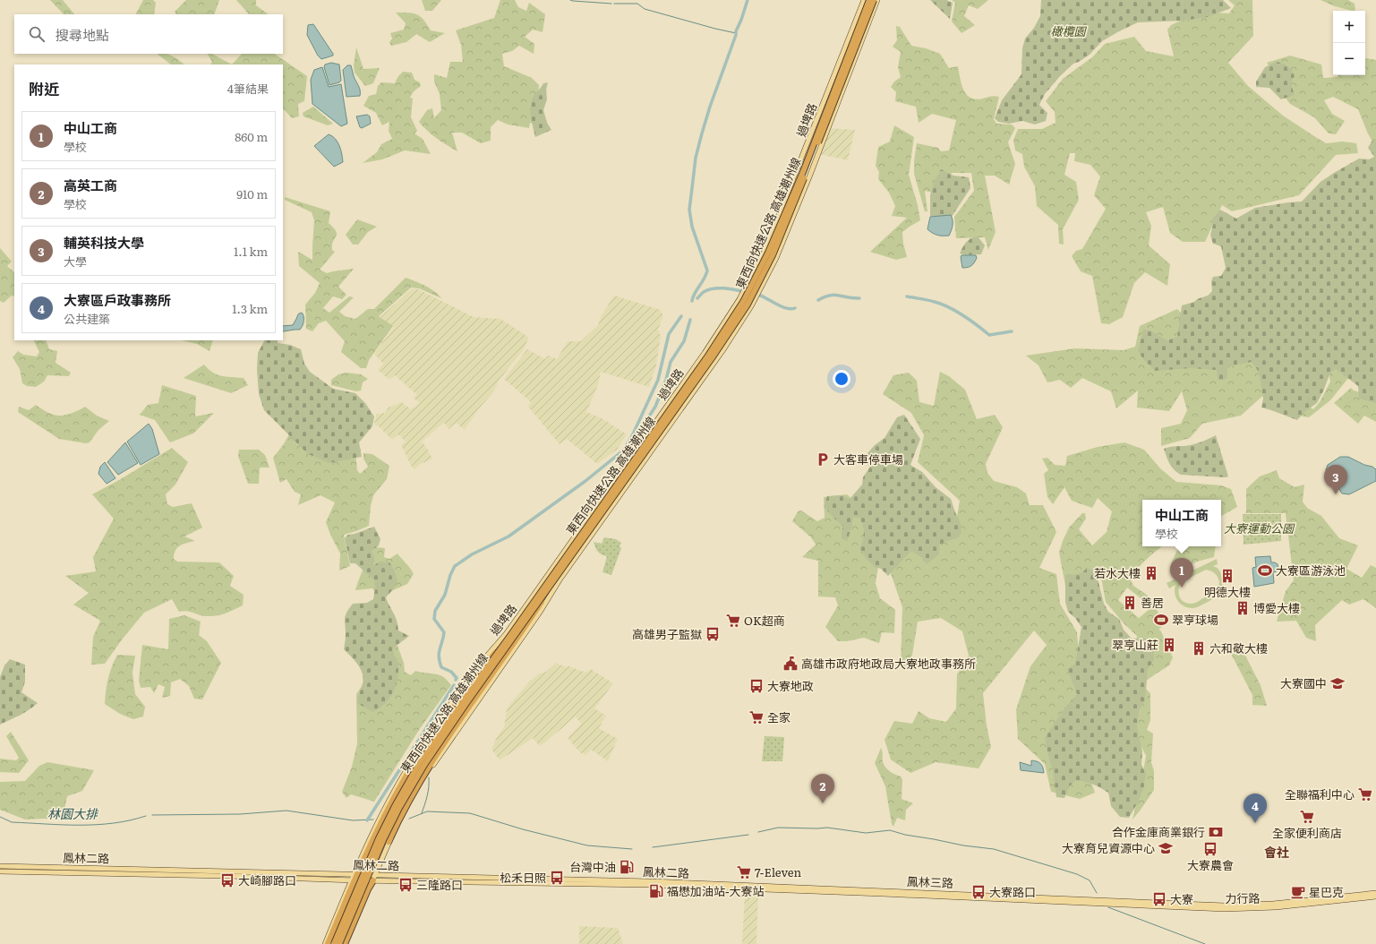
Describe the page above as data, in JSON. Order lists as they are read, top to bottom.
{
  "streets": {
    "highway": ["東西向快速公路 高雄潮州線"],
    "main road": [
      "過埤路",
      "鳳林二路",
      "鳳林三路",
      "力行路"
    ]
  },
  "crossings": [
    ["過埤路", "鳳林二路"],
    ["鳳林二路", "鳳林三路"],
    ["鳳林三路", "力行路"]
  ],
  "districts": ["會社"],
  "water": ["林園大排"],
  "parks": ["橄欖園", "大寮運動公園"],
  "places": {
    "parking": ["大客車停車場"],
    "sports": ["大寮區游泳池", "翠亨球場"],
    "building": [
      "若水大樓",
      "明德大樓",
      "善居",
      "博愛大樓",
      "翠亨山莊",
      "六和敬大樓"
    ],
    "supermarket": [
      "OK超商",
      "全家",
      "全聯福利中心",
      "全家便利商店",
      "7-Eleven"
    ],
    "bus stop": [
      "高雄男子監獄",
      "大寮地政",
      "大寮農會",
      "松禾日照",
      "大崎腳路口",
      "三隆路口",
      "大寮路口",
      "大寮"
    ],
    "public building": ["高雄市政府地政局大寮地政事務所"],
    "school or university": ["大寮國中", "大寮育兒資源中心"],
    "bank": ["合作金庫商業銀行"],
    "fuel station": ["台灣中油", "福懋加油站-大寮站"],
    "cafe": ["星巴克"]
  },
  "page": {
    "map_buttons": ["+", "−"],
    "search": "搜尋地點",
    "heading": ["附近", "4筆結果"],
    "list": [
      {
        "mark": "1",
        "name": "中山工商",
        "note": "學校",
        "value": "860 m"
      },
      {
        "mark": "2",
        "name": "高英工商",
        "note": "學校",
        "value": "910 m"
      },
      {
        "mark": "3",
        "name": "輔英科技大學",
        "note": "大學",
        "value": "1.1 km"
      },
      {
        "mark": "4",
        "name": "大寮區戶政事務所",
        "note": "公共建築",
        "value": "1.3 km"
      }
    ],
    "pins": [
      "3",
      "1",
      "2",
      "4"
    ],
    "popup": ["中山工商", "學校"]
  }
}
